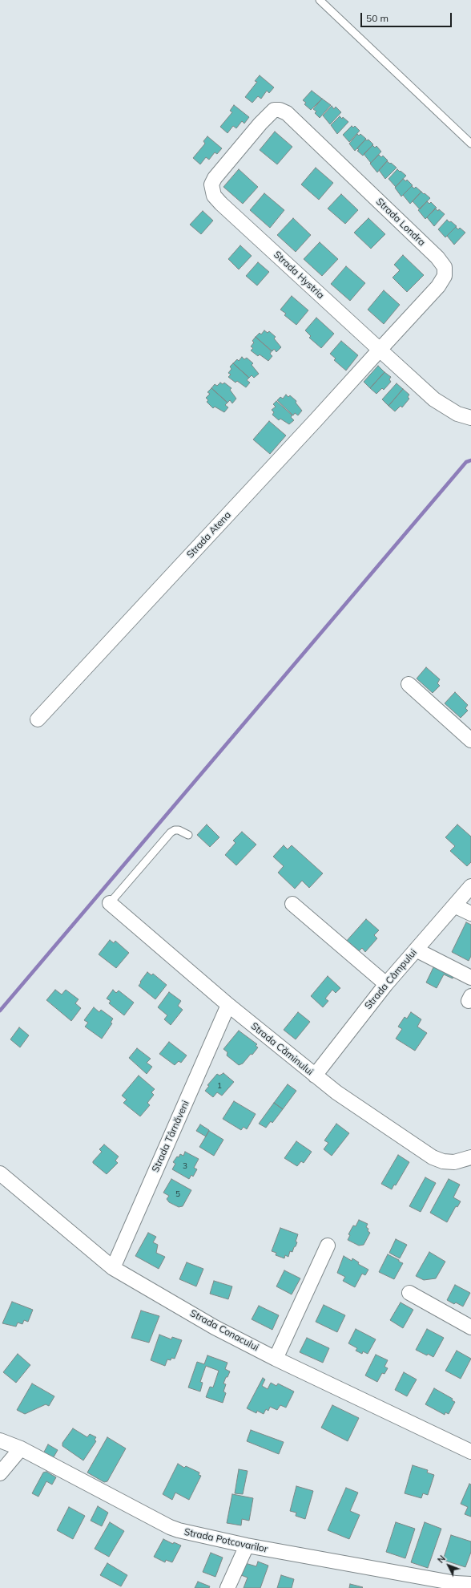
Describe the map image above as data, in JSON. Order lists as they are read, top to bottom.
{
  "streets": {
    "street": [
      "Strada Londra",
      "Strada Hystria",
      "Strada Atena",
      "Strada Câmpului",
      "Strada Căminului",
      "Strada Târnăveni",
      "Strada Conacului",
      "Strada Potcovarilor"
    ]
  },
  "crossings": [
    ["Strada Londra", "Strada Hystria"],
    ["Strada Londra", "Strada Atena"],
    ["Strada Hystria", "Strada Atena"],
    ["Strada Câmpului", "Strada Căminului"],
    ["Strada Căminului", "Strada Târnăveni"],
    ["Strada Târnăveni", "Strada Conacului"]
  ],
  "house_numbers": ["1", "3", "5"],
  "scale_bar": "50 m",
  "north": "top left"
}
